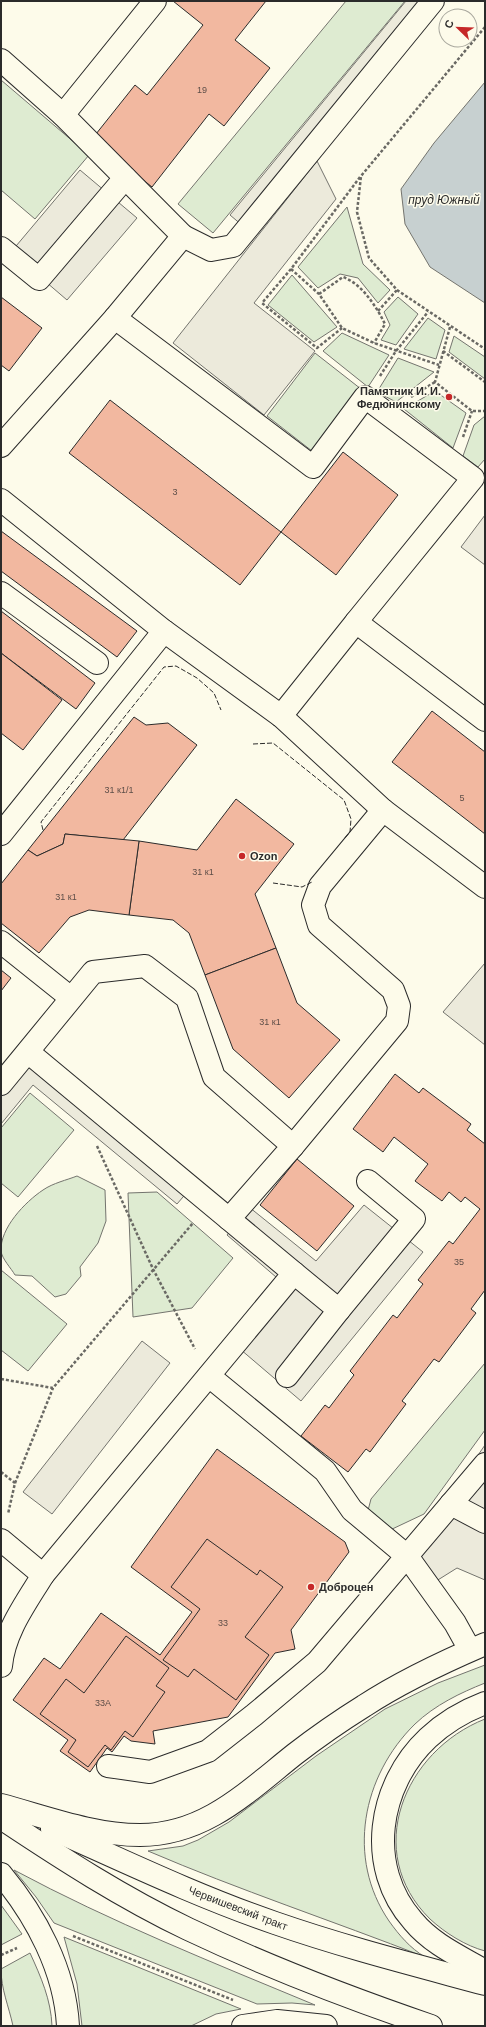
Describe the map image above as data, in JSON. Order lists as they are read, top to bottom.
{
  "streets": {
    "main road": ["Червишевский тракт"]
  },
  "water": ["пруд Южный"],
  "places": ["Памятник И. И. Федюнинскому", "Ozon", "Доброцен"],
  "house_numbers": [
    "19",
    "3",
    "31 к1/1",
    "5",
    "31 к1",
    "31 к1",
    "31 к1",
    "35",
    "33",
    "33А"
  ],
  "north": "top left"
}
